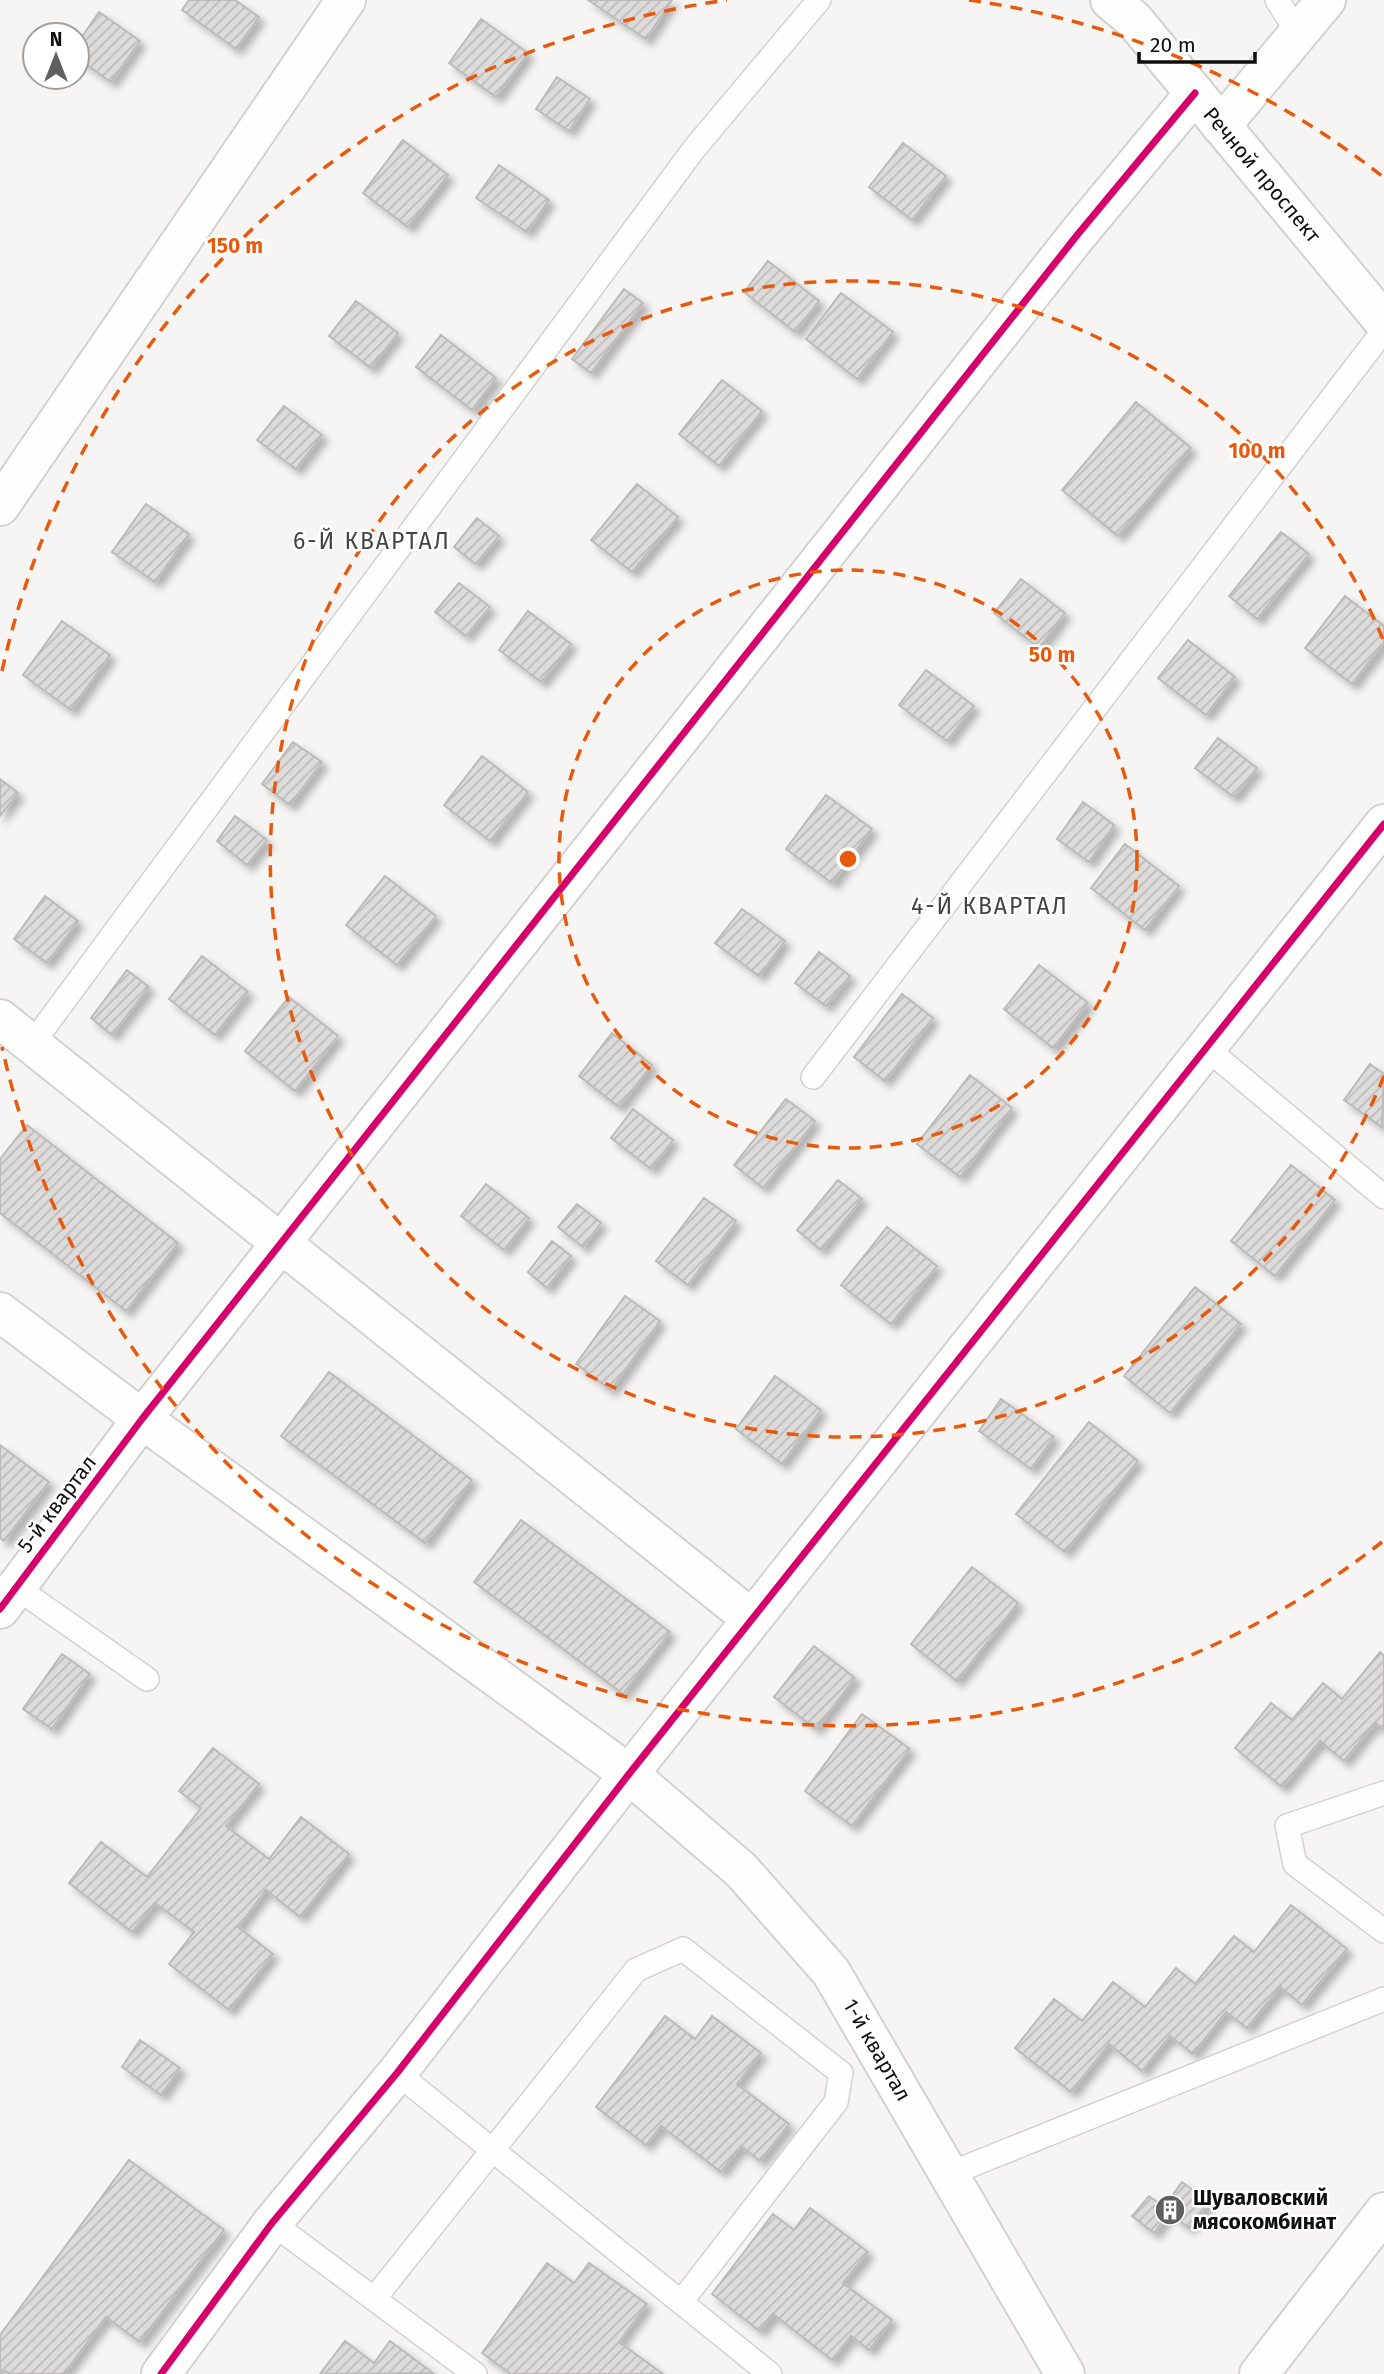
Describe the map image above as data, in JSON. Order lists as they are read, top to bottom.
{
  "streets": {
    "street": ["Речной проспект", "5-й квартал", "1-й квартал"]
  },
  "crossings": [
    ["Речной проспект", "5-й квартал"],
    ["5-й квартал", "1-й квартал"]
  ],
  "districts": ["6-Й КВАРТАЛ", "4-Й КВАРТАЛ"],
  "places": {
    "building": ["Шуваловский мясокомбинат"]
  },
  "scale_bar": "20 m",
  "north": "top",
  "rings": ["150 m", "100 m", "50 m"]
}
